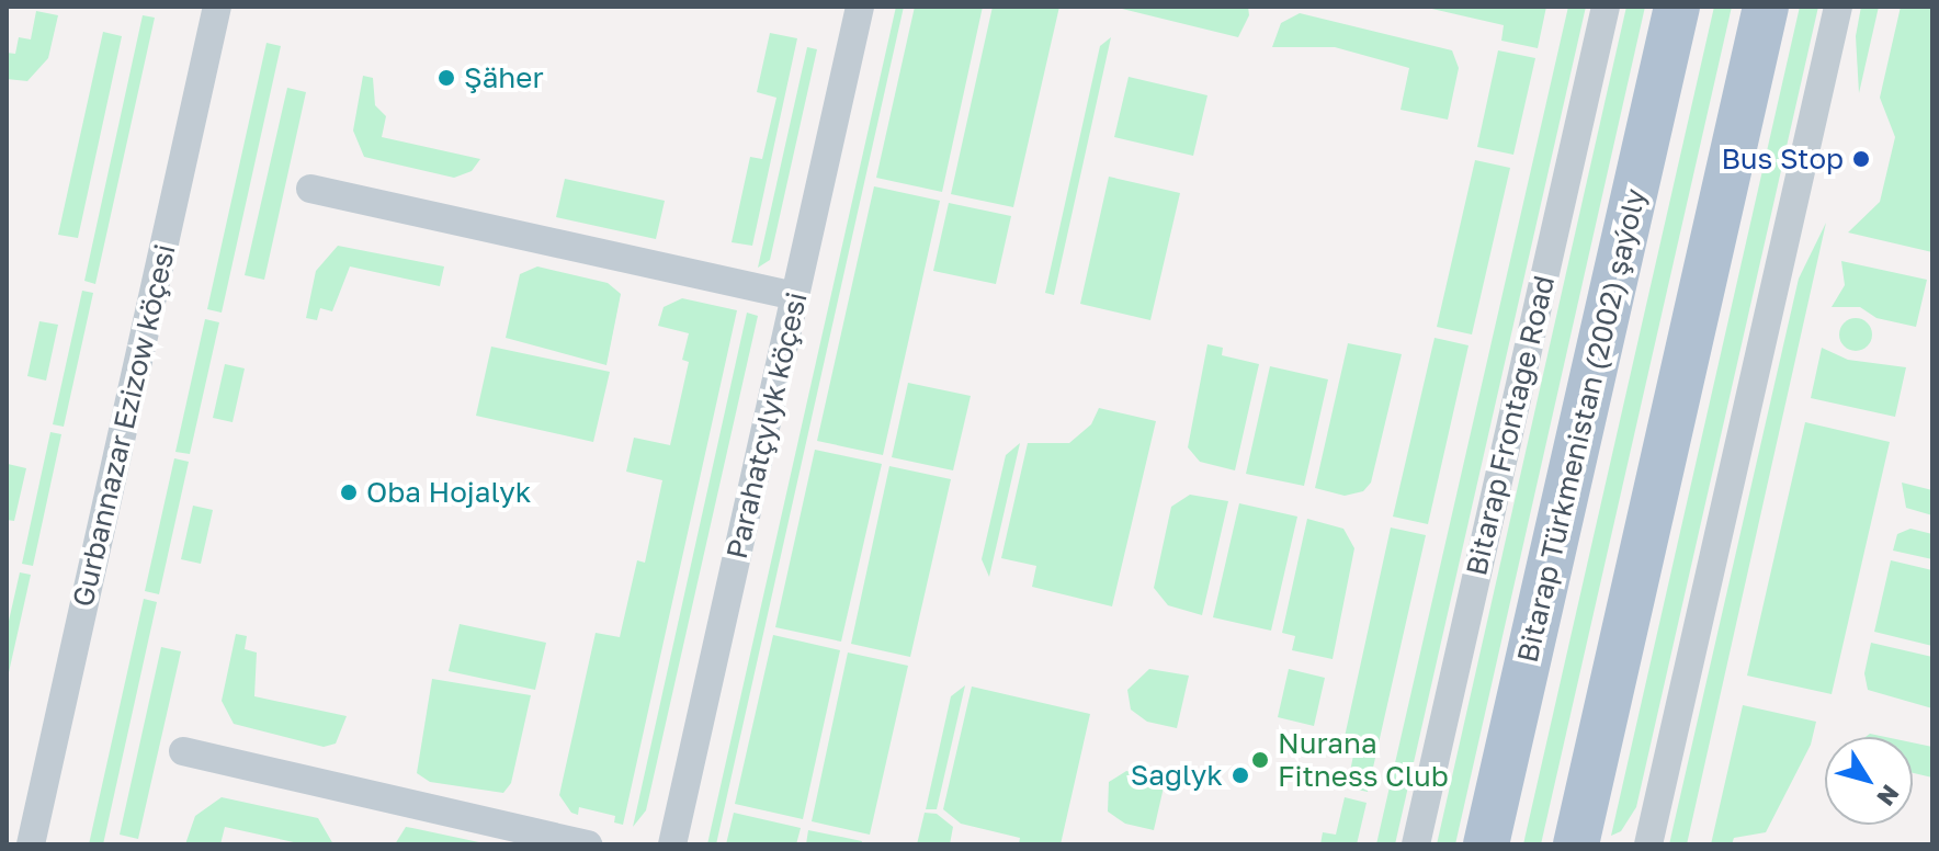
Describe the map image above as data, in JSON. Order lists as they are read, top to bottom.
{
  "streets": {
    "main road": ["Bitarap Türkmenistan (2002) şaýoly"],
    "street": ["Gurbannazar Ezizow köçesi", "Parahatçylyk köçesi", "Bitarap Frontage Road"]
  },
  "places": [
    "Şäher",
    "Bus Stop",
    "Oba Hojalyk",
    "Nurana Fitness Club",
    "Saglyk"
  ],
  "north": "bottom right"
}
